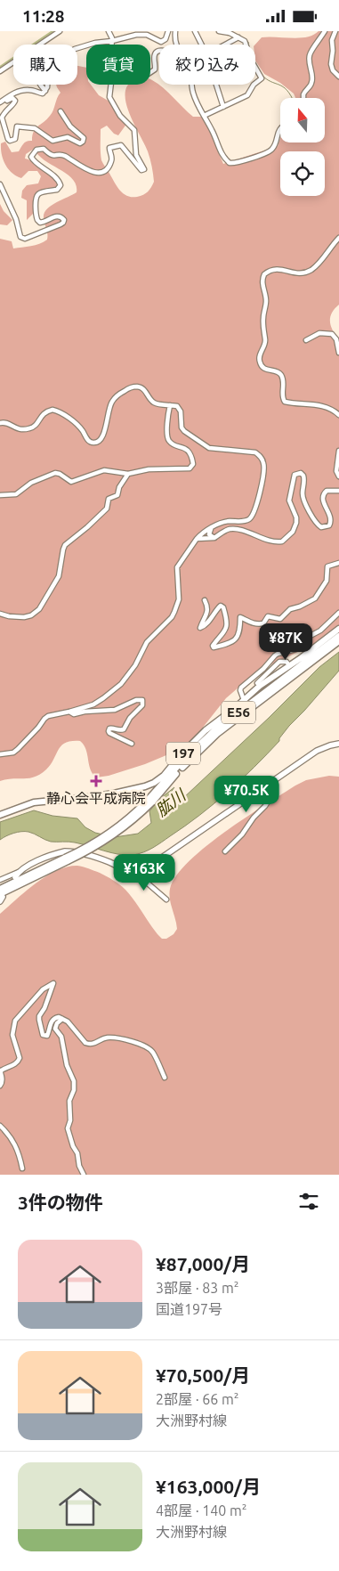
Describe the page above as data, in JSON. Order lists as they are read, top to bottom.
{
  "streets": {
    "highway": ["E56", "197"]
  },
  "water": ["肱川"],
  "places": {
    "health": ["静心会平成病院"]
  },
  "north": "top",
  "page": {
    "status": "11:28",
    "chip": ["購入", "賃貸", "絞り込み"],
    "price": ["¥87K", "¥70.5K", "¥163K"],
    "heading": "3件の物件",
    "list": [
      {
        "name": "¥87,000/月",
        "note": "3部屋 · 83 m² · 国道197号"
      },
      {
        "name": "¥70,500/月",
        "note": "2部屋 · 66 m² · 大洲野村線"
      },
      {
        "name": "¥163,000/月",
        "note": "4部屋 · 140 m² · 大洲野村線"
      }
    ]
  }
}
